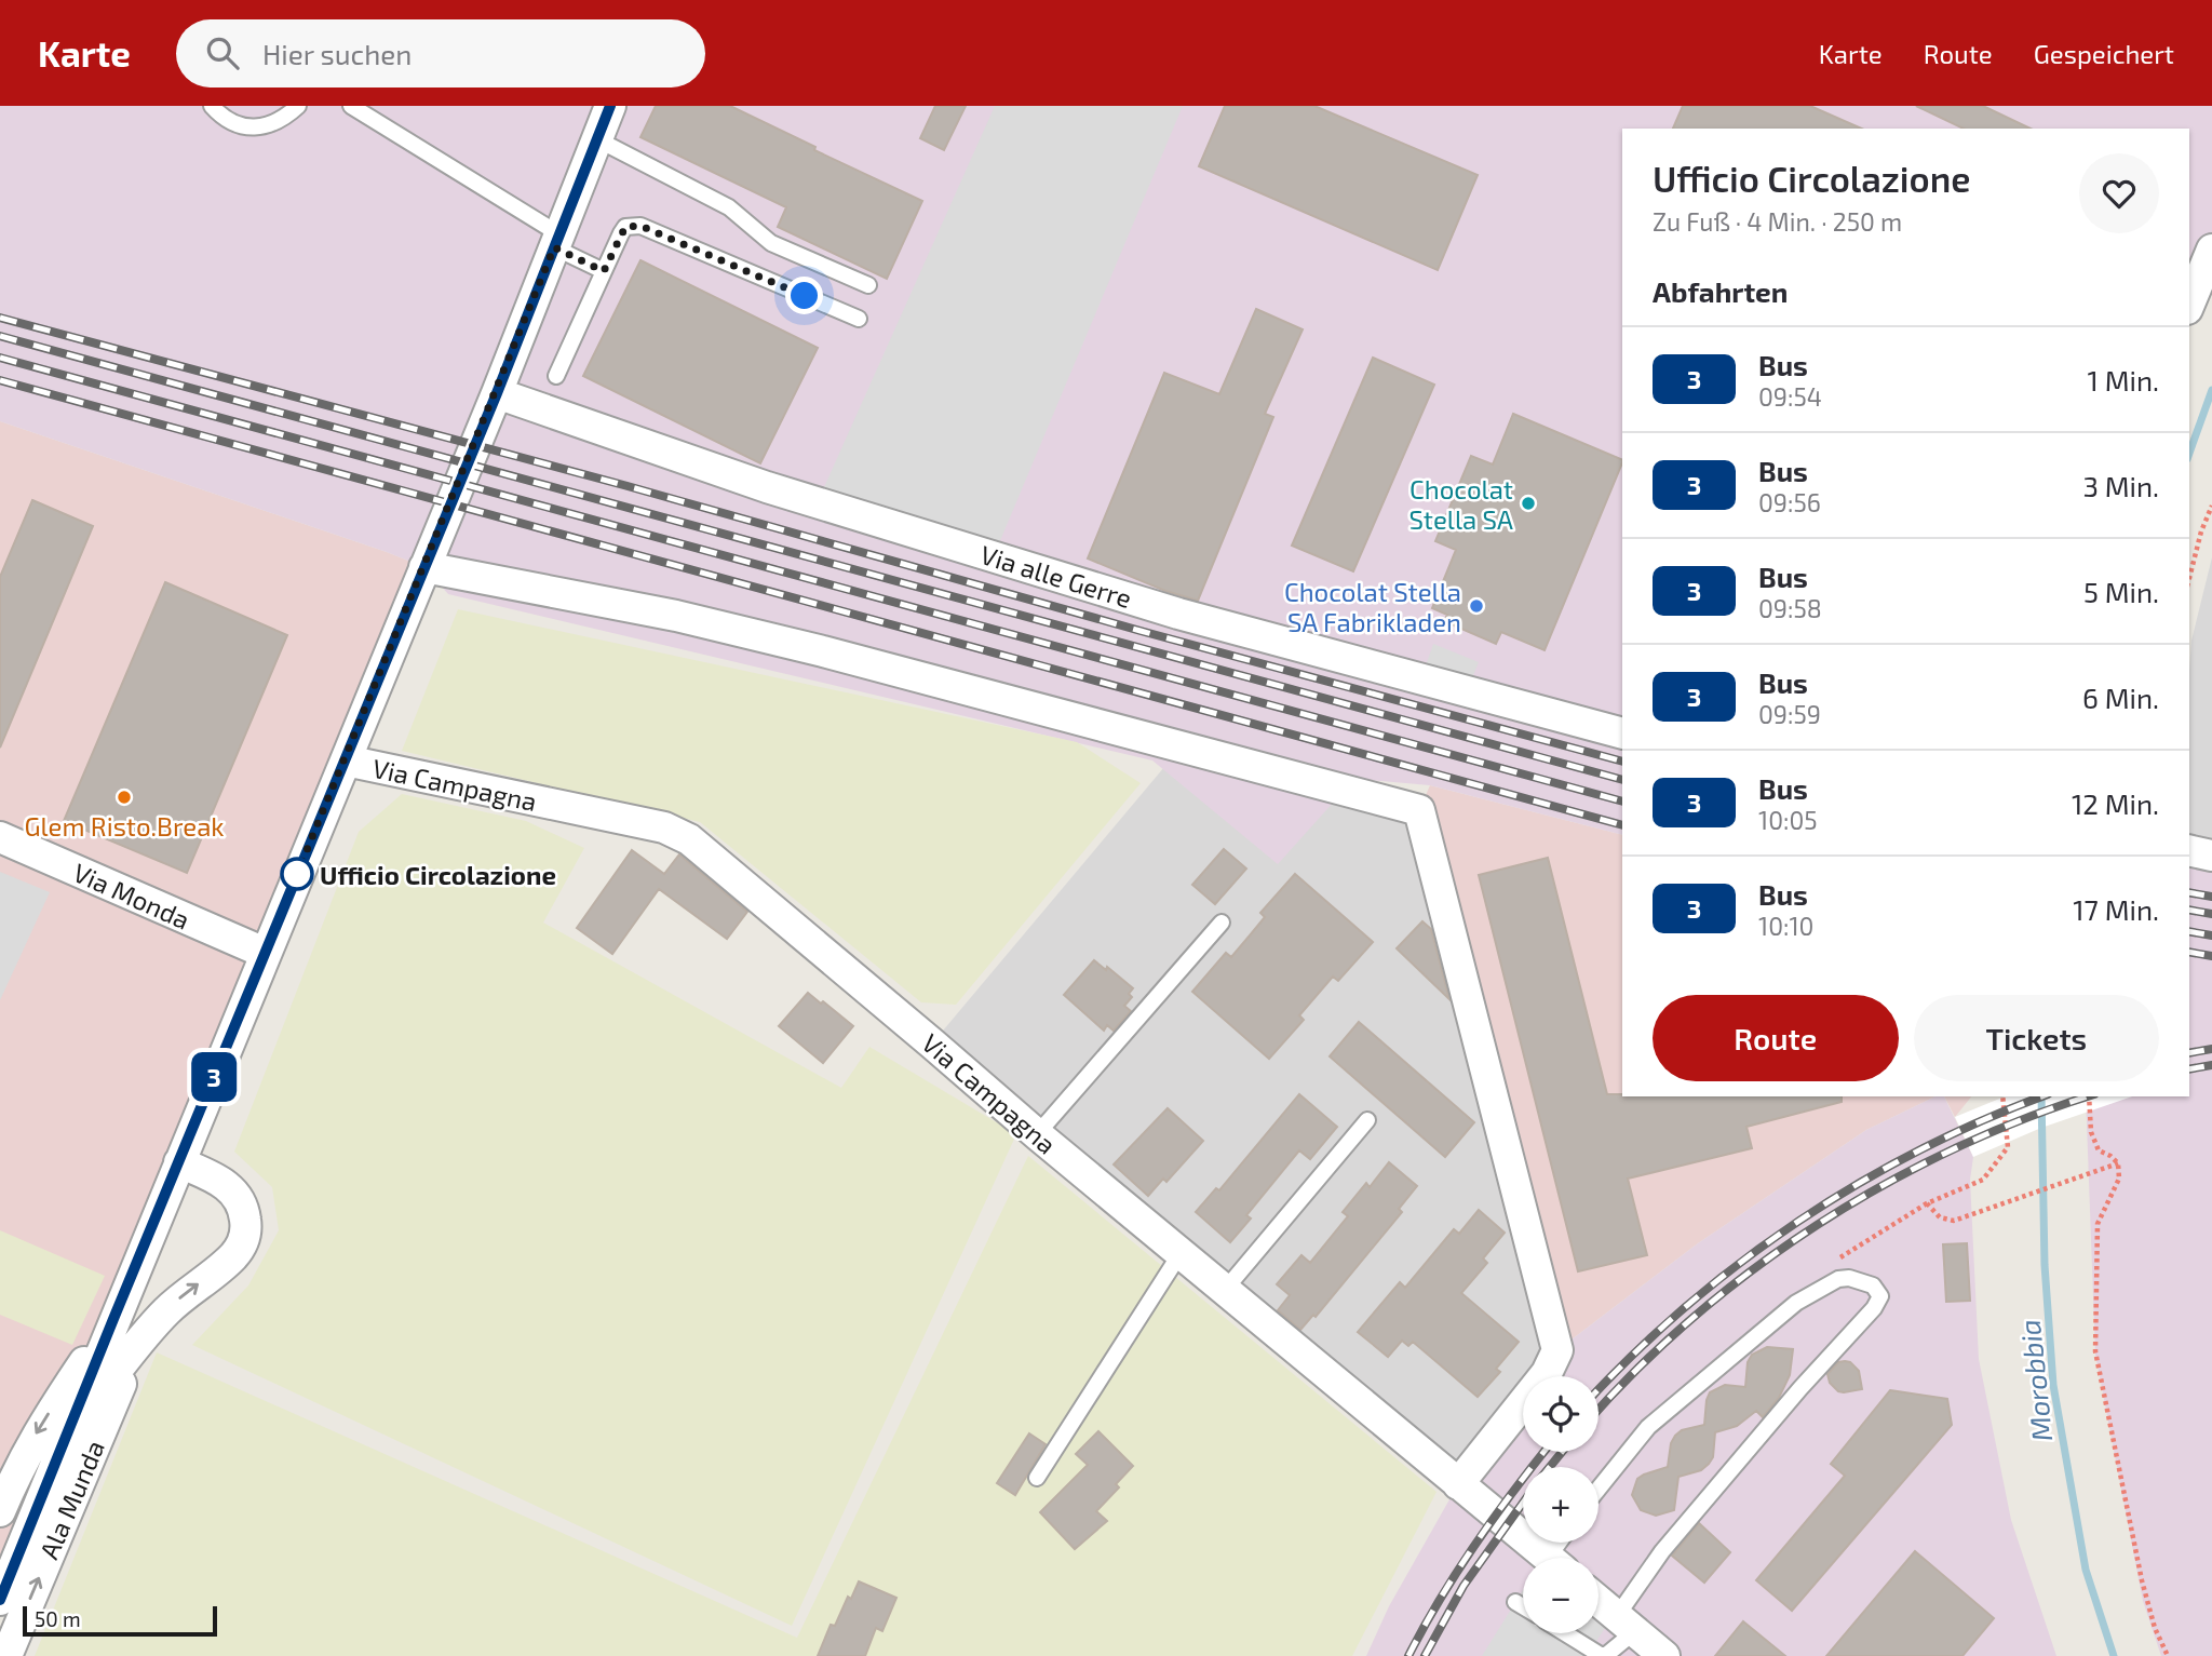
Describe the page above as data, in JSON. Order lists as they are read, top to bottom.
{
  "streets": {
    "street": [
      "Via alle Gerre",
      "Via Campagna",
      "Via Monda",
      "Ala Munda"
    ]
  },
  "crossings": [
    ["Via alle Gerre", "Ala Munda"],
    ["Via Campagna", "Ala Munda"],
    ["Via Monda", "Ala Munda"]
  ],
  "water": ["Morobbia"],
  "places": [
    "Chocolat Stella SA",
    "Chocolat Stella SA Fabrikladen",
    "Glem Risto.Break",
    "Ufficio Circolazione"
  ],
  "lines": ["bus line 3"],
  "scale_bar": "50 m",
  "page": {
    "header": "Karte",
    "search": "Hier suchen",
    "nav": ["Karte", "Route", "Gespeichert"],
    "on_map": "3",
    "heading": [
      ["Ufficio Circolazione", "Zu Fuß · 4 Min. · 250 m"],
      "Abfahrten"
    ],
    "list": [
      {
        "mark": "3",
        "name": "Bus",
        "note": "09:54",
        "value": "1 Min."
      },
      {
        "mark": "3",
        "name": "Bus",
        "note": "09:56",
        "value": "3 Min."
      },
      {
        "mark": "3",
        "name": "Bus",
        "note": "09:58",
        "value": "5 Min."
      },
      {
        "mark": "3",
        "name": "Bus",
        "note": "09:59",
        "value": "6 Min."
      },
      {
        "mark": "3",
        "name": "Bus",
        "note": "10:05",
        "value": "12 Min."
      },
      {
        "mark": "3",
        "name": "Bus",
        "note": "10:10",
        "value": "17 Min."
      }
    ],
    "buttons": ["Route", "Tickets"],
    "map_buttons": ["+", "−"],
    "scale": "50 m"
  }
}
